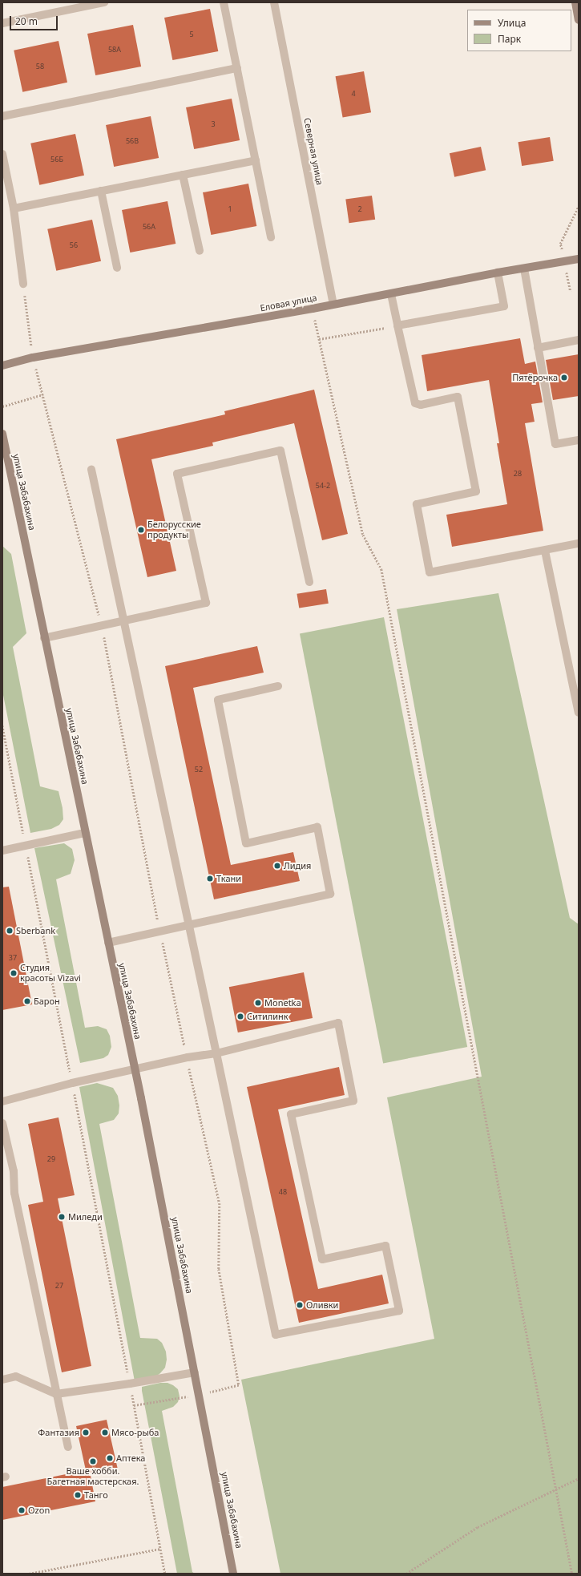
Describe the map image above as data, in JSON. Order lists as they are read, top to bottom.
{
  "streets": {
    "street": ["Северная улица", "Еловая улица", "улица Забабахина"]
  },
  "crossings": [
    ["Северная улица", "Еловая улица"]
  ],
  "places": [
    "Пятёрочка",
    "Белорусские продукты",
    "Лидия",
    "Ткани",
    "Sberbank",
    "Студия красоты Vizavi",
    "Барон",
    "Monetka",
    "Ситилинк",
    "Миледи",
    "Оливки",
    "Фантазия",
    "Мясо-рыба",
    "Аптека",
    "Ваше хобби. Багетная мастерская.",
    "Танго",
    "Ozon"
  ],
  "house_numbers": [
    "5",
    "58А",
    "58",
    "4",
    "3",
    "56В",
    "56Б",
    "1",
    "2",
    "56А",
    "56",
    "28",
    "54-2",
    "52",
    "37",
    "29",
    "48",
    "27"
  ],
  "legend": ["Улица", "Парк"],
  "scale_bar": "20 m"
}
